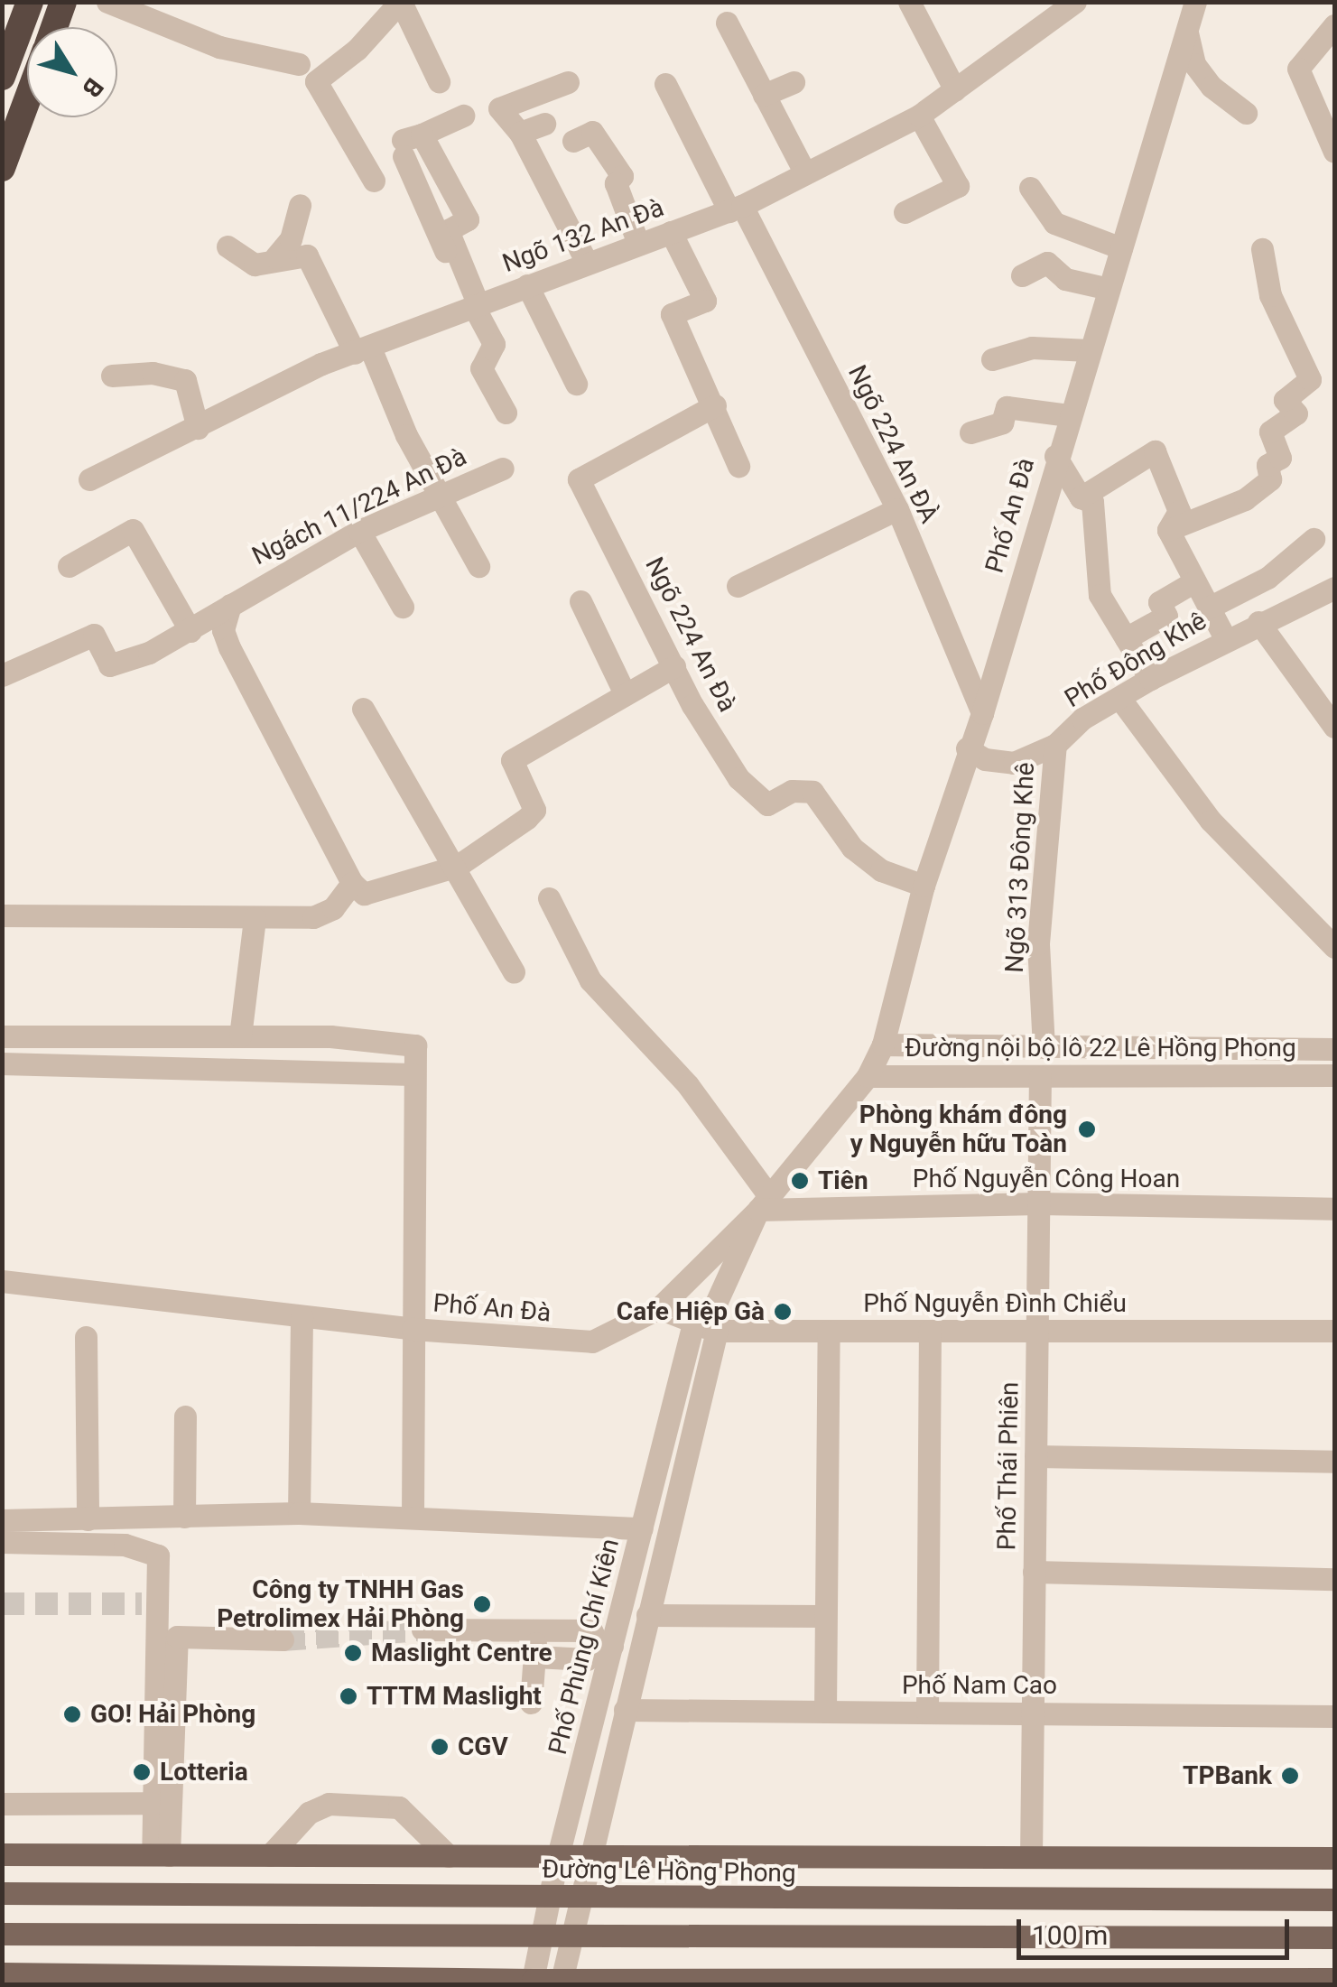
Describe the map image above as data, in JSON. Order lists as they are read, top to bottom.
{
  "streets": {
    "main road": ["Đường Lê Hồng Phong"],
    "street": [
      "Ngõ 132 An Đà",
      "Ngõ 224 An ĐÀ",
      "Ngách 11/224 An Đà",
      "Phố An Đà",
      "Ngõ 224 An Đà",
      "Phố Đông Khê",
      "Ngõ 313 Đông Khê",
      "Đường nội bộ lô 22 Lê Hồng Phong",
      "Phố Nguyễn Công Hoan",
      "Phố Nguyễn Đình Chiểu",
      "Phố Thái Phiên",
      "Phố Phùng Chí Kiên",
      "Phố Nam Cao"
    ]
  },
  "crossings": [
    ["Ngõ 132 An Đà", "Ngõ 224 An ĐÀ"],
    ["Ngõ 224 An ĐÀ", "Phố An Đà"],
    ["Phố An Đà", "Ngõ 224 An Đà"],
    ["Phố An Đà", "Phố Đông Khê"],
    ["Phố An Đà", "Đường nội bộ lô 22 Lê Hồng Phong"],
    ["Phố An Đà", "Phố Nguyễn Công Hoan"],
    ["Phố An Đà", "Phố Nguyễn Đình Chiểu"],
    ["Phố Đông Khê", "Ngõ 313 Đông Khê"],
    ["Ngõ 313 Đông Khê", "Đường nội bộ lô 22 Lê Hồng Phong"],
    ["Đường nội bộ lô 22 Lê Hồng Phong", "Phố Thái Phiên"],
    ["Phố Nguyễn Công Hoan", "Phố Thái Phiên"],
    ["Phố Nguyễn Đình Chiểu", "Phố Thái Phiên"],
    ["Phố Nguyễn Đình Chiểu", "Phố Phùng Chí Kiên"],
    ["Phố Thái Phiên", "Phố Nam Cao"],
    ["Phố Thái Phiên", "Đường Lê Hồng Phong"],
    ["Phố Phùng Chí Kiên", "Đường Lê Hồng Phong"]
  ],
  "places": [
    "Phòng khám đông y Nguyễn hữu Toàn",
    "Tiên",
    "Cafe Hiệp Gà",
    "Công ty TNHH Gas Petrolimex Hải Phòng",
    "Maslight Centre",
    "TTTM Maslight",
    "GO! Hải Phòng",
    "CGV",
    "Lotteria",
    "TPBank"
  ],
  "scale_bar": "100 m",
  "north": "bottom right"
}
